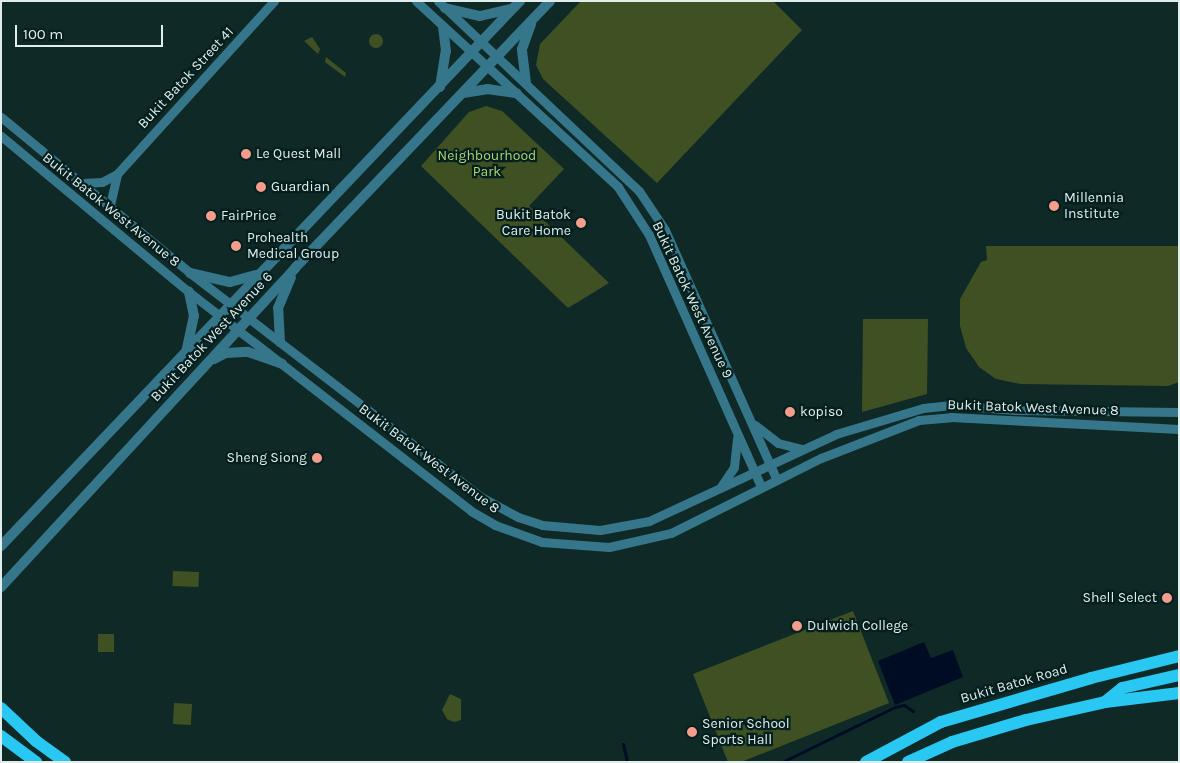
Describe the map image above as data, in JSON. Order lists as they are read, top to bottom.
{
  "streets": {
    "main road": ["Bukit Batok Road"],
    "street": [
      "Bukit Batok Street 41",
      "Bukit Batok West Avenue 8",
      "Bukit Batok West Avenue 9",
      "Bukit Batok West Avenue 6"
    ]
  },
  "crossings": [
    ["Bukit Batok Street 41", "Bukit Batok West Avenue 8"],
    ["Bukit Batok West Avenue 8", "Bukit Batok West Avenue 9"],
    ["Bukit Batok West Avenue 8", "Bukit Batok West Avenue 6"],
    ["Bukit Batok West Avenue 9", "Bukit Batok West Avenue 6"]
  ],
  "parks": ["Neighbourhood Park"],
  "places": [
    "Le Quest Mall",
    "Guardian",
    "Millennia Institute",
    "FairPrice",
    "Bukit Batok Care Home",
    "Prohealth Medical Group",
    "kopiso",
    "Sheng Siong",
    "Shell Select",
    "Dulwich College",
    "Senior School Sports Hall"
  ],
  "scale_bar": "100 m"
}
